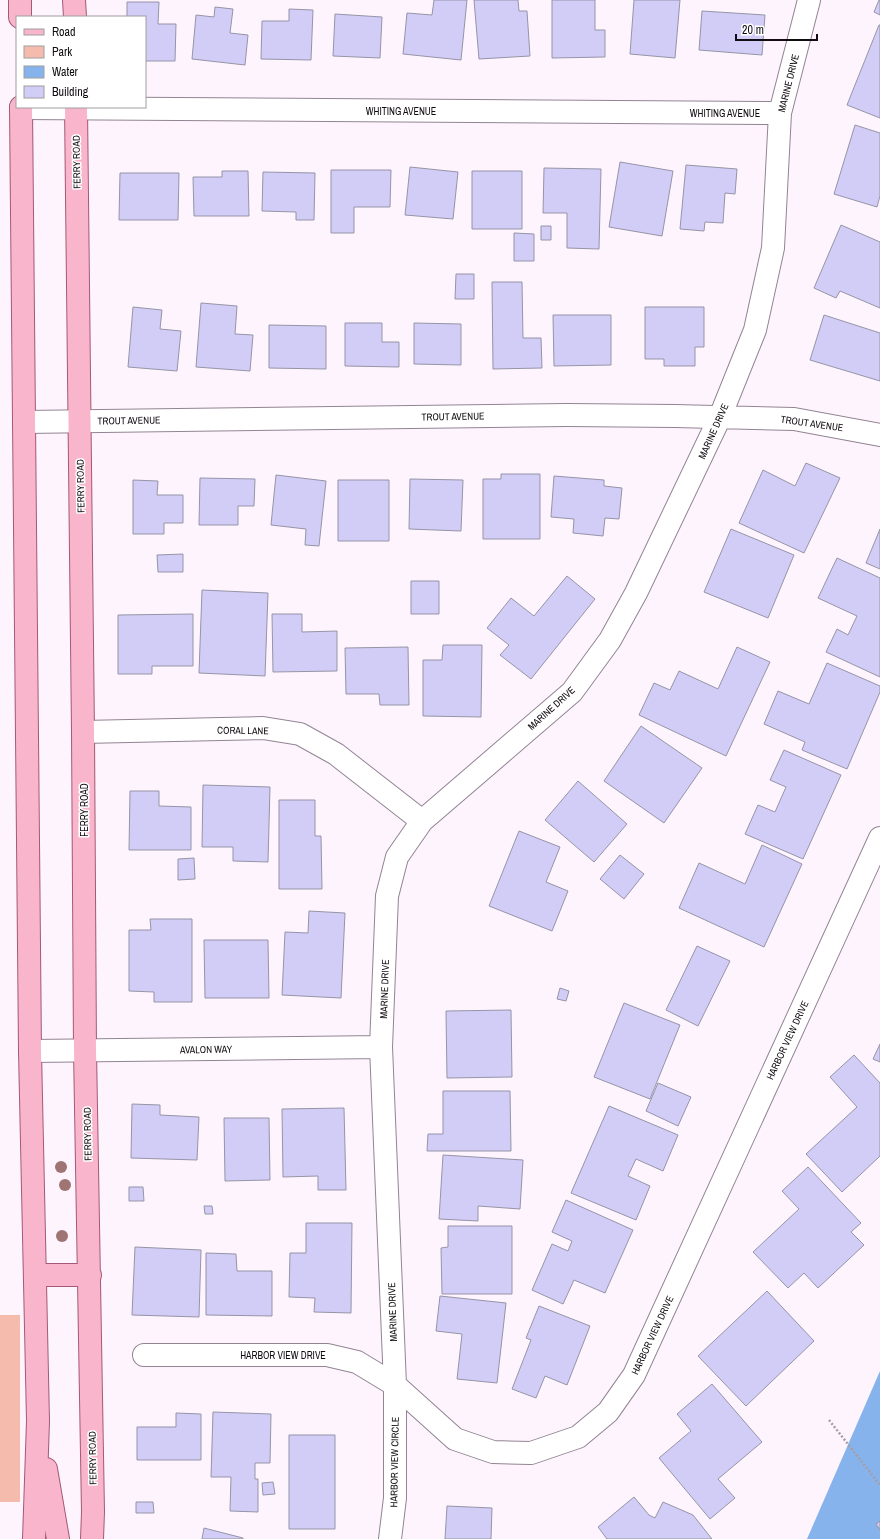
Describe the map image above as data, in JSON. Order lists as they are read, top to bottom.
{
  "streets": {
    "main road": ["FERRY ROAD"],
    "street": [
      "MARINE DRIVE",
      "WHITING AVENUE",
      "TROUT AVENUE",
      "CORAL LANE",
      "HARBOR VIEW DRIVE",
      "AVALON WAY",
      "HARBOR VIEW CIRCLE"
    ]
  },
  "crossings": [
    ["MARINE DRIVE", "WHITING AVENUE"],
    ["MARINE DRIVE", "TROUT AVENUE"],
    ["MARINE DRIVE", "CORAL LANE"],
    ["MARINE DRIVE", "HARBOR VIEW DRIVE"],
    ["MARINE DRIVE", "AVALON WAY"],
    ["MARINE DRIVE", "HARBOR VIEW CIRCLE"],
    ["WHITING AVENUE", "FERRY ROAD"],
    ["FERRY ROAD", "TROUT AVENUE"],
    ["FERRY ROAD", "CORAL LANE"],
    ["FERRY ROAD", "AVALON WAY"],
    ["HARBOR VIEW DRIVE", "HARBOR VIEW CIRCLE"]
  ],
  "legend": [
    "Road",
    "Park",
    "Water",
    "Building"
  ],
  "scale_bar": "20 m"
}
